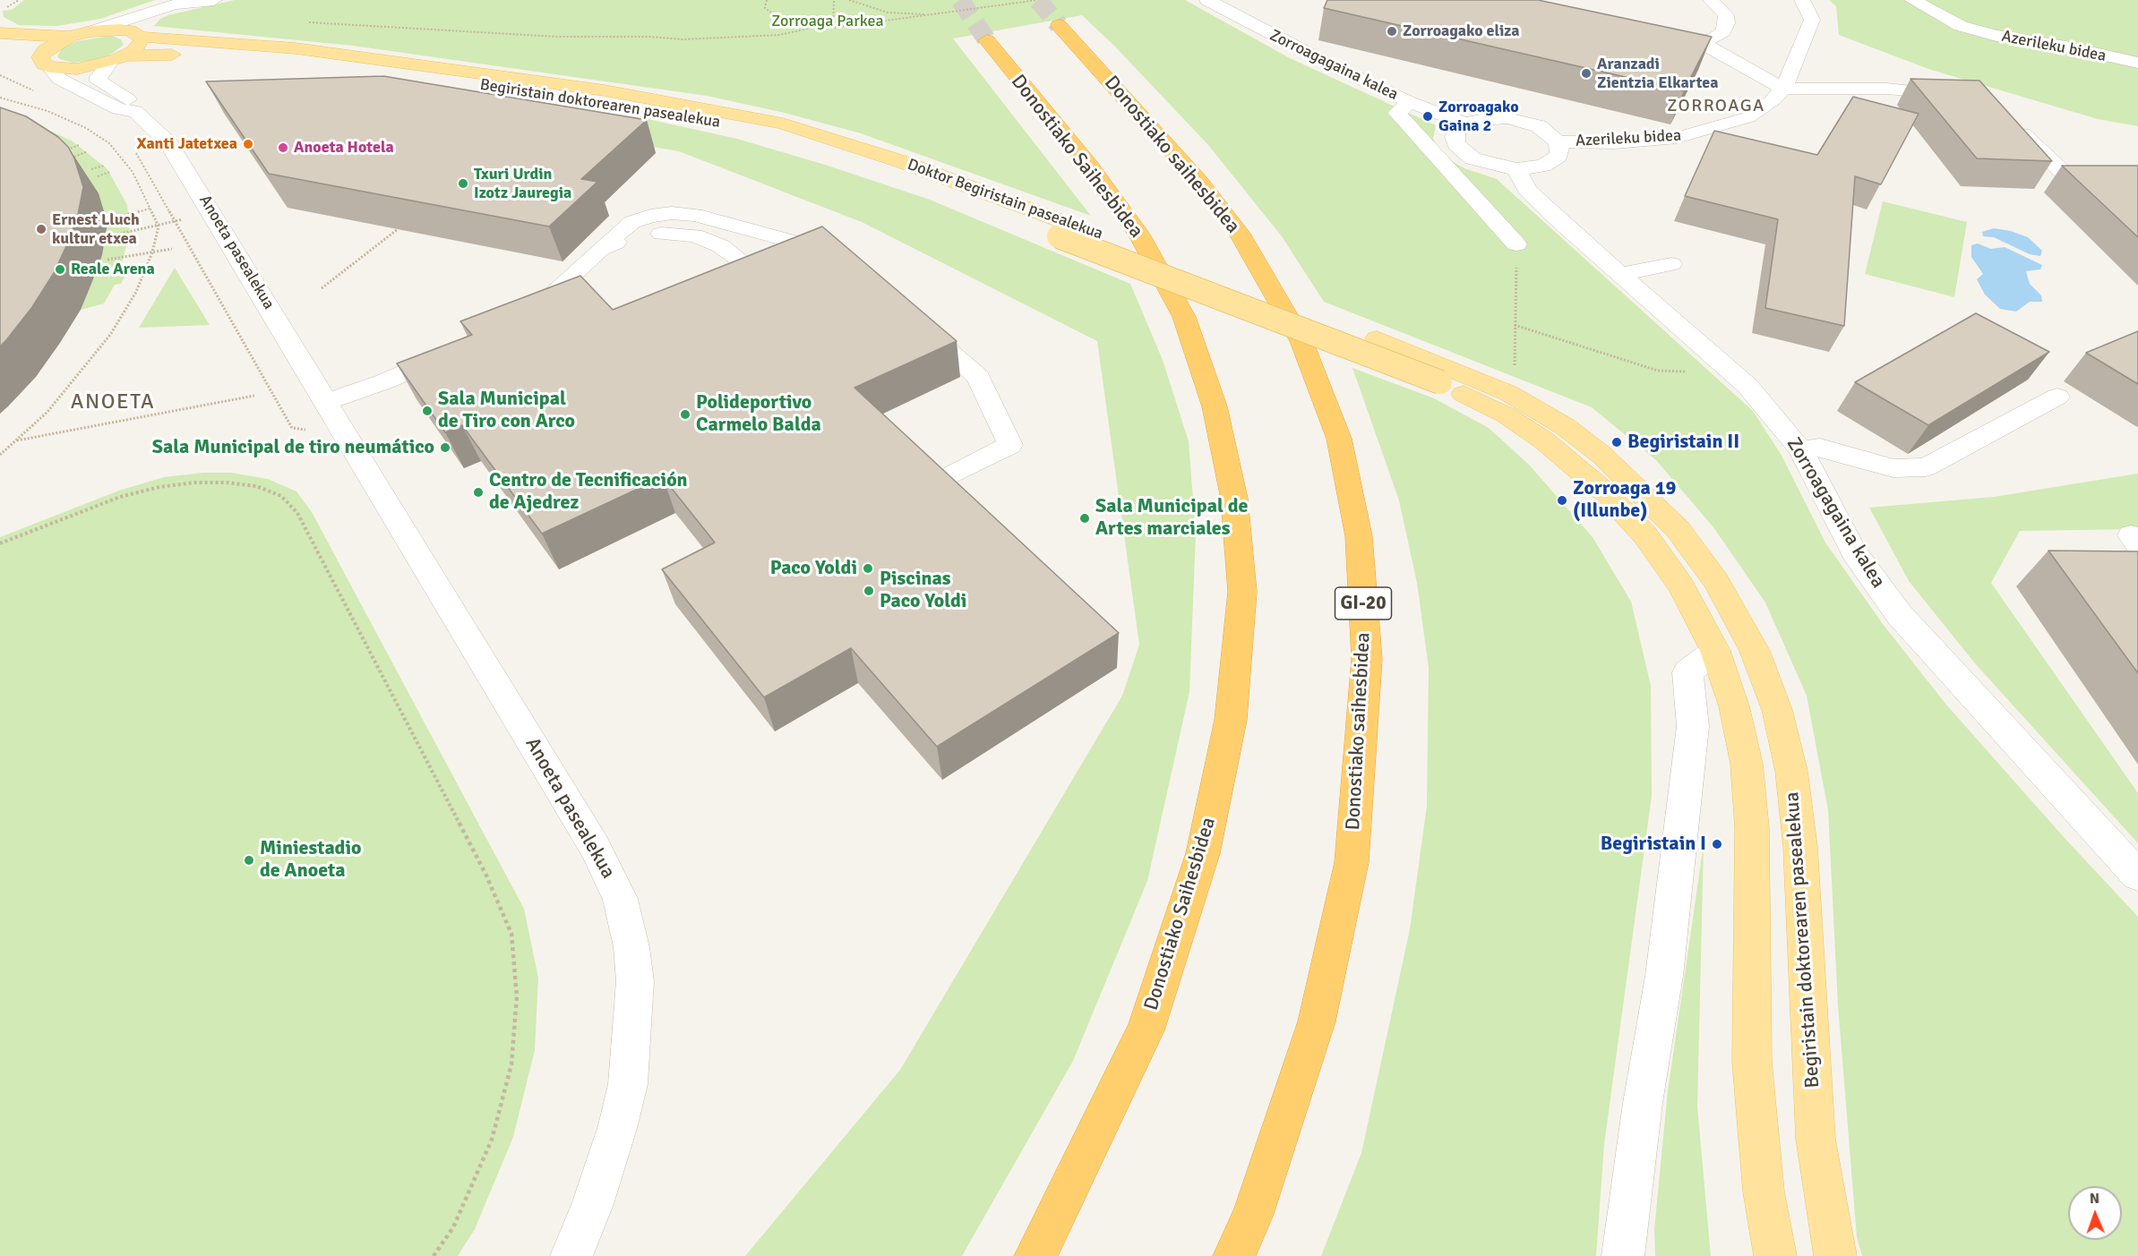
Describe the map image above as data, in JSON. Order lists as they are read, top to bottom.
{
  "streets": {
    "highway": ["Donostiako saihesbidea", "Donostiako Saihesbidea", "GI-20"],
    "main road": ["Begiristain doktorearen pasealekua", "Doktor Begiristain pasealekua"],
    "street": ["Azerileku bidea", "Zorroagagaina kalea", "Anoeta pasealekua"]
  },
  "crossings": [
    ["Begiristain doktorearen pasealekua", "Doktor Begiristain pasealekua"],
    ["Begiristain doktorearen pasealekua", "Anoeta pasealekua"]
  ],
  "districts": ["ZORROAGA", "ANOETA"],
  "parks": ["Zorroaga Parkea"],
  "places": [
    "Zorroagako eliza",
    "Aranzadi Zientzia Elkartea",
    "Zorroagako Gaina 2",
    "Xanti Jatetxea",
    "Anoeta Hotela",
    "Txuri Urdin Izotz Jauregia",
    "Ernest Lluch kultur etxea",
    "Reale Arena",
    "Sala Municipal de Tiro con Arco",
    "Polideportivo Carmelo Balda",
    "Begiristain II",
    "Sala Municipal de tiro neumático",
    "Centro de Tecnificación de Ajedrez",
    "Zorroaga 19 (Illunbe)",
    "Sala Municipal de Artes marciales",
    "Paco Yoldi",
    "Piscinas Paco Yoldi",
    "Begiristain I",
    "Miniestadio de Anoeta"
  ],
  "north": "top"
}
